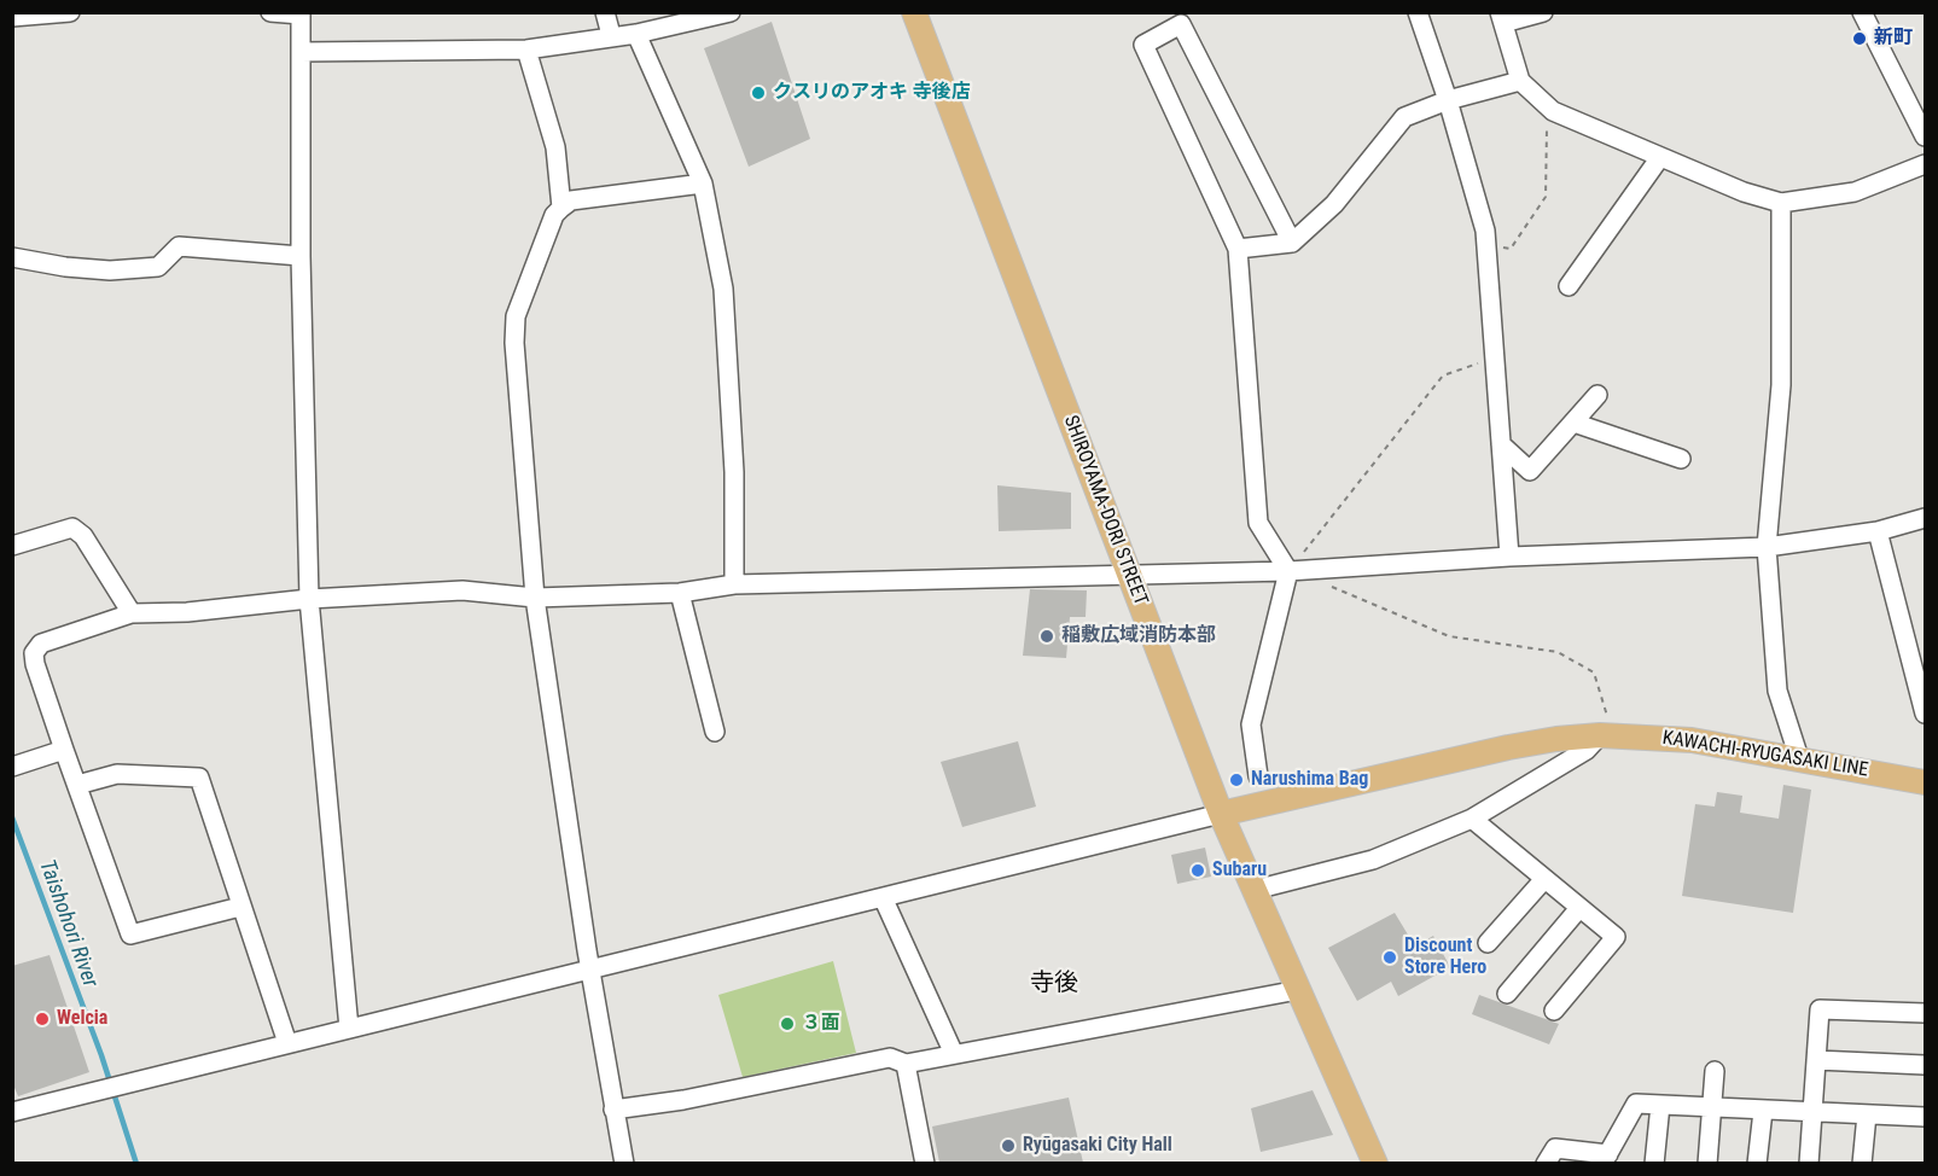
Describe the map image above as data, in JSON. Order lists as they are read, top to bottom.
{
  "streets": {
    "main road": ["SHIROYAMA-DORI STREET", "KAWACHI-RYUGASAKI LINE"]
  },
  "crossings": [
    ["SHIROYAMA-DORI STREET", "KAWACHI-RYUGASAKI LINE"]
  ],
  "districts": ["寺後"],
  "water": ["Taishohori River"],
  "places": [
    "新町",
    "クスリのアオキ 寺後店",
    "稲敷広域消防本部",
    "Narushima Bag",
    "Subaru",
    "Discount Store Hero",
    "Welcia",
    "３面",
    "Ryūgasaki City Hall"
  ]
}
